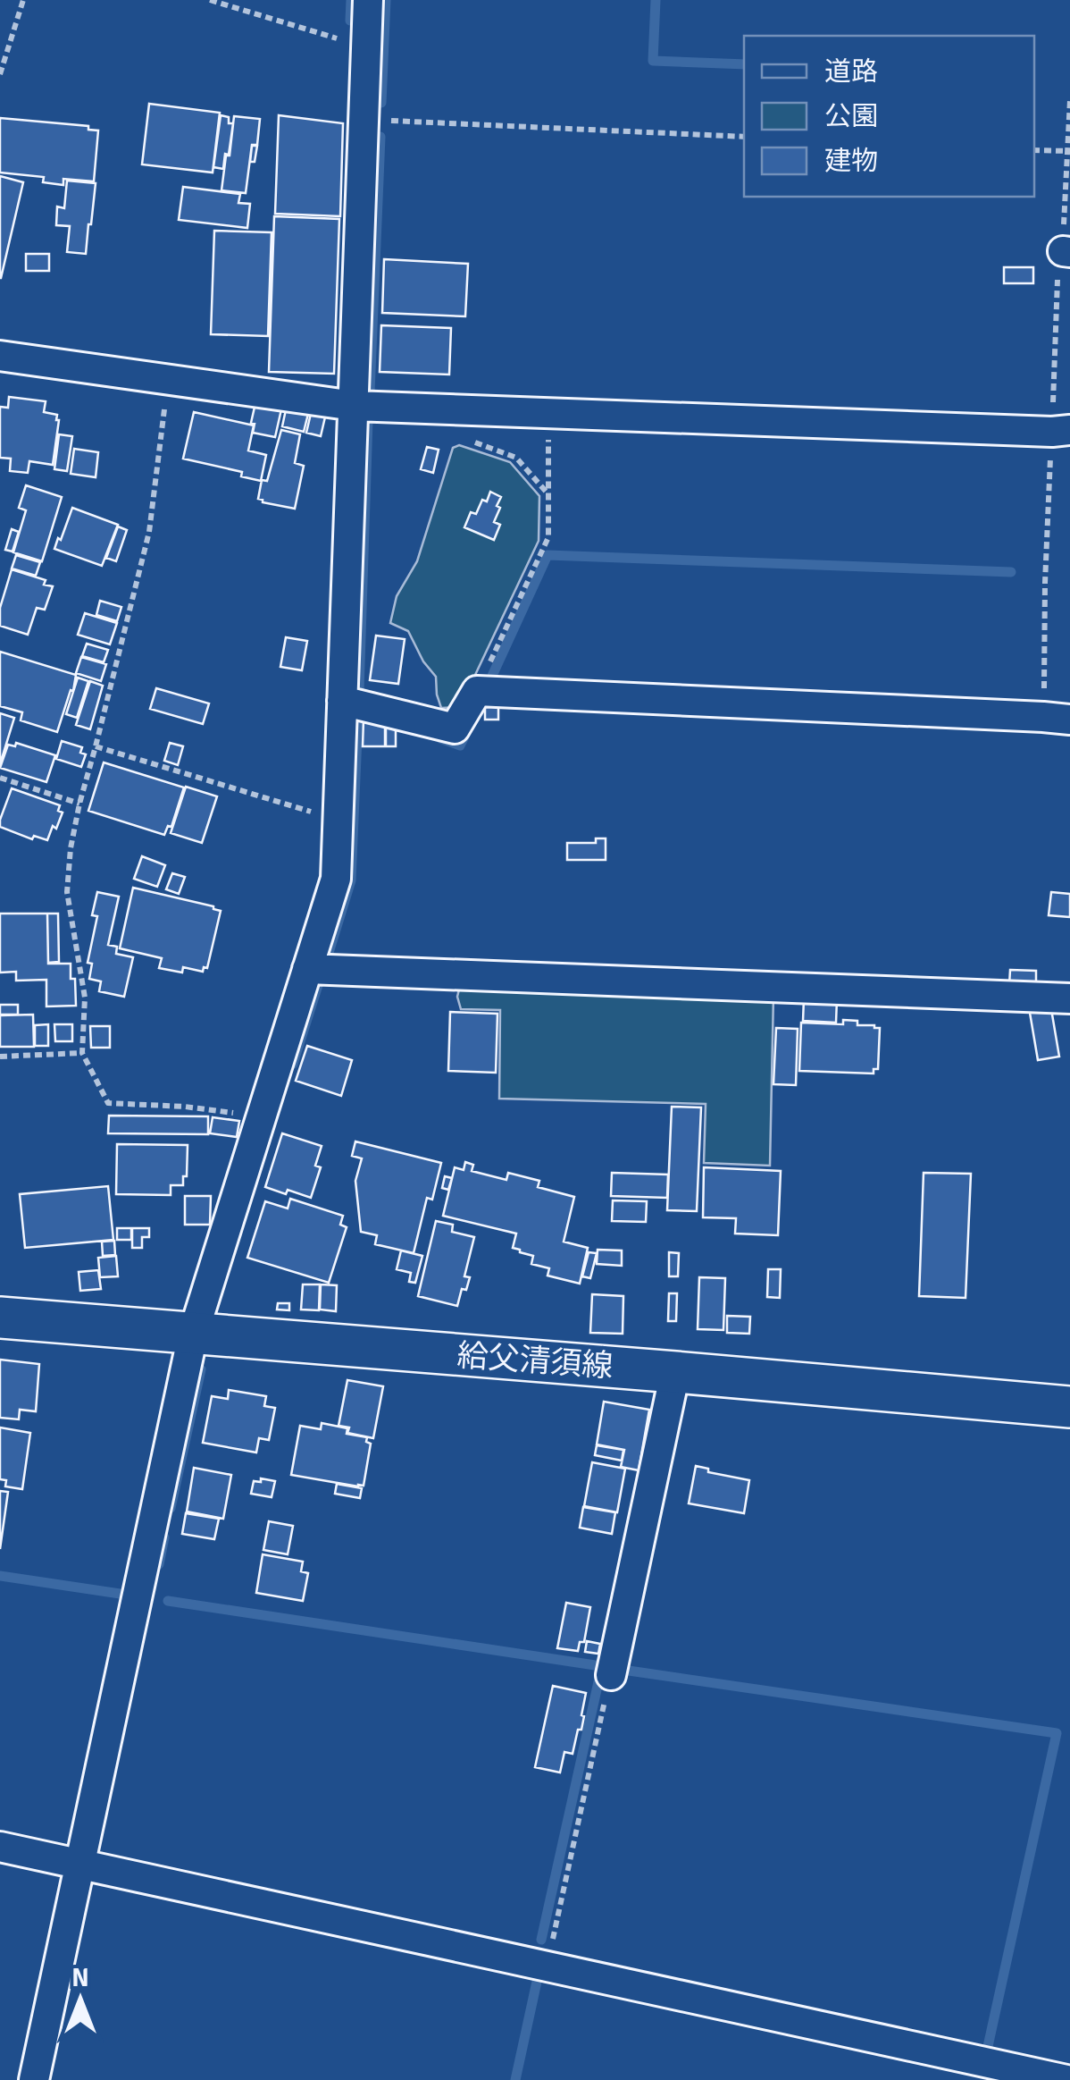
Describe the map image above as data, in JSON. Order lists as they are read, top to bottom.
{
  "streets": {
    "main road": ["給父清須線"]
  },
  "legend": ["道路", "公園", "建物"],
  "north": "top"
}
